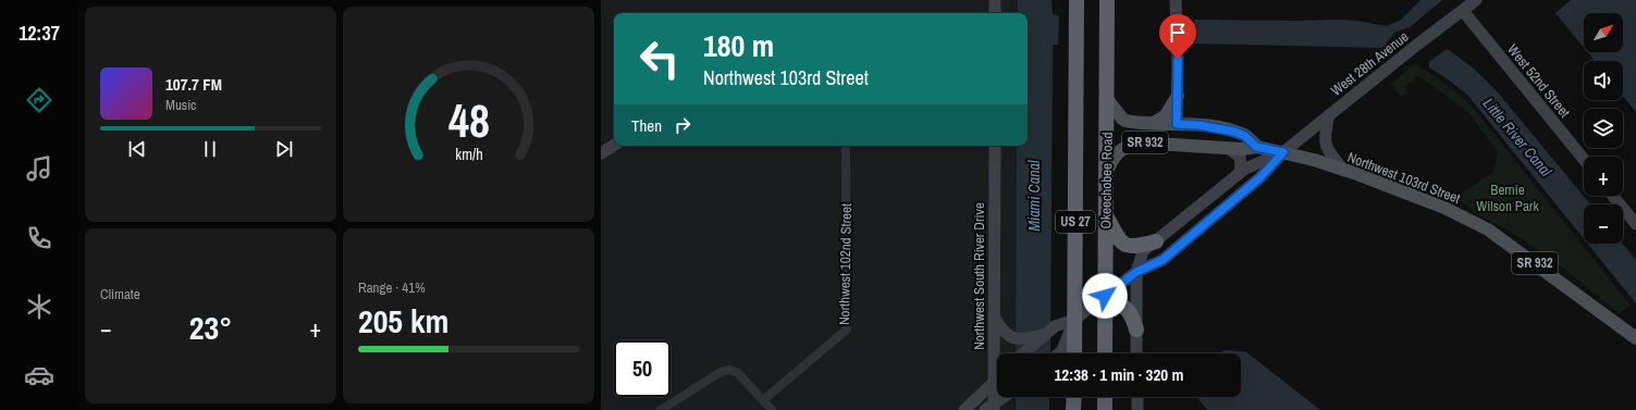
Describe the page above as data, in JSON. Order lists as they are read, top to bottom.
{
  "streets": {
    "highway": ["Okeechobee Road", "US 27"],
    "main road": [
      "West 28th Avenue",
      "West 52nd Street",
      "SR 932",
      "Northwest 103rd Street",
      "Northwest South River Drive"
    ],
    "street": ["Northwest 102nd Street"]
  },
  "crossings": [
    ["West 28th Avenue", "West 52nd Street"],
    ["West 28th Avenue", "Northwest 103rd Street"],
    ["West 28th Avenue", "Okeechobee Road"],
    ["West 28th Avenue", "US 27"],
    ["SR 932", "Northwest 103rd Street"],
    ["SR 932", "Okeechobee Road"],
    ["Northwest 103rd Street", "Okeechobee Road"]
  ],
  "water": ["Little River Canal", "Miami Canal"],
  "parks": ["Bernie Wilson Park"],
  "north": "top right",
  "page": {
    "tabs": "12:37",
    "map_buttons": ["+", "−"],
    "turn": ["180 m", "Northwest 103rd Street"],
    "song": ["107.7 FM", "Music"],
    "then": "Then",
    "tile": [
      "Climate",
      ["Range · 41%", "205 km"]
    ],
    "heat": ["−", "23°", "+"],
    "limit": "50",
    "trip": "12:38 · 1 min · 320 m",
    "gauge": ["48", "km/h"]
  }
}
